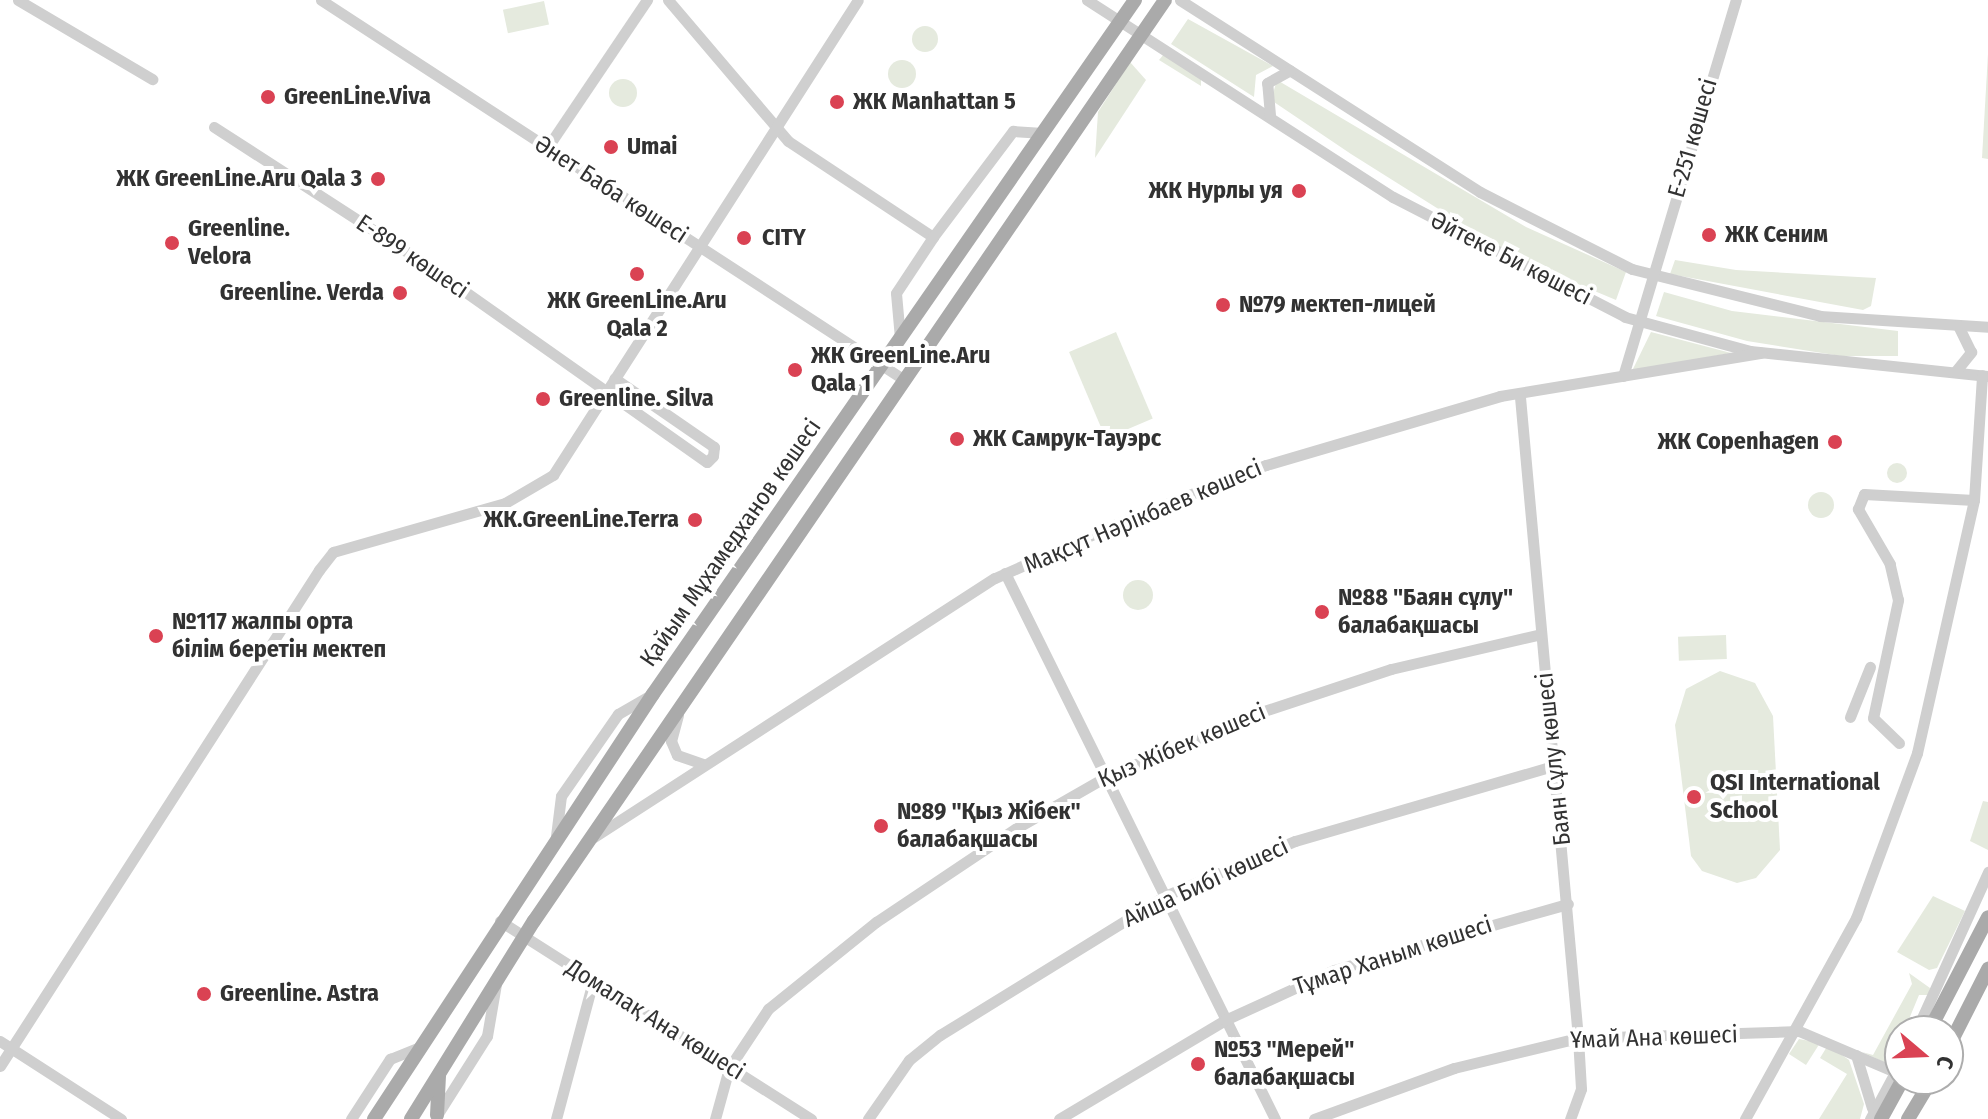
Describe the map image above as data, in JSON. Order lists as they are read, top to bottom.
{
  "streets": {
    "main road": ["Қайым Мұхамедханов көшесі"],
    "street": [
      "Е-251 көшесі",
      "Әнет Баба көшесі",
      "Е-899 көшесі",
      "Әйтеке Би көшесі",
      "Мақсұт Нәрікбаев көшесі",
      "Қыз Жібек көшесі",
      "Баян Сұлу көшесі",
      "Айша Бибі көшесі",
      "Тұмар Ханым көшесі",
      "Домалақ Ана көшесі",
      "Ұмай Ана көшесі"
    ]
  },
  "crossings": [
    ["Е-251 көшесі", "Әйтеке Би көшесі"],
    ["Е-251 көшесі", "Мақсұт Нәрікбаев көшесі"],
    ["Әнет Баба көшесі", "Қайым Мұхамедханов көшесі"],
    ["Әйтеке Би көшесі", "Мақсұт Нәрікбаев көшесі"],
    ["Әйтеке Би көшесі", "Қайым Мұхамедханов көшесі"],
    ["Мақсұт Нәрікбаев көшесі", "Қайым Мұхамедханов көшесі"],
    ["Мақсұт Нәрікбаев көшесі", "Баян Сұлу көшесі"],
    ["Қайым Мұхамедханов көшесі", "Домалақ Ана көшесі"],
    ["Қыз Жібек көшесі", "Баян Сұлу көшесі"],
    ["Қыз Жібек көшесі", "Домалақ Ана көшесі"],
    ["Баян Сұлу көшесі", "Айша Бибі көшесі"],
    ["Баян Сұлу көшесі", "Тұмар Ханым көшесі"],
    ["Баян Сұлу көшесі", "Ұмай Ана көшесі"]
  ],
  "places": [
    "GreenLine.Viva",
    "ЖК Manhattan 5",
    "Umai",
    "ЖК GreenLine.Aru Qala 3",
    "ЖК Нурлы уя",
    "ЖК Сеним",
    "CITY",
    "Greenline. Velora",
    "ЖК GreenLine.Aru Qala 2",
    "Greenline. Verda",
    "№79 мектеп-лицей",
    "ЖК GreenLine.Aru Qala 1",
    "Greenline. Silva",
    "ЖК Самрук-Тауэрс",
    "ЖК Copenhagen",
    "ЖК.GreenLine.Terra",
    "№88 \"Баян сұлу\" балабақшасы",
    "№117 жалпы орта білім беретін мектеп",
    "QSI International School",
    "№89 \"Қыз Жібек\" балабақшасы",
    "Greenline. Astra",
    "№53 \"Мерей\" балабақшасы"
  ],
  "north": "right"
}
